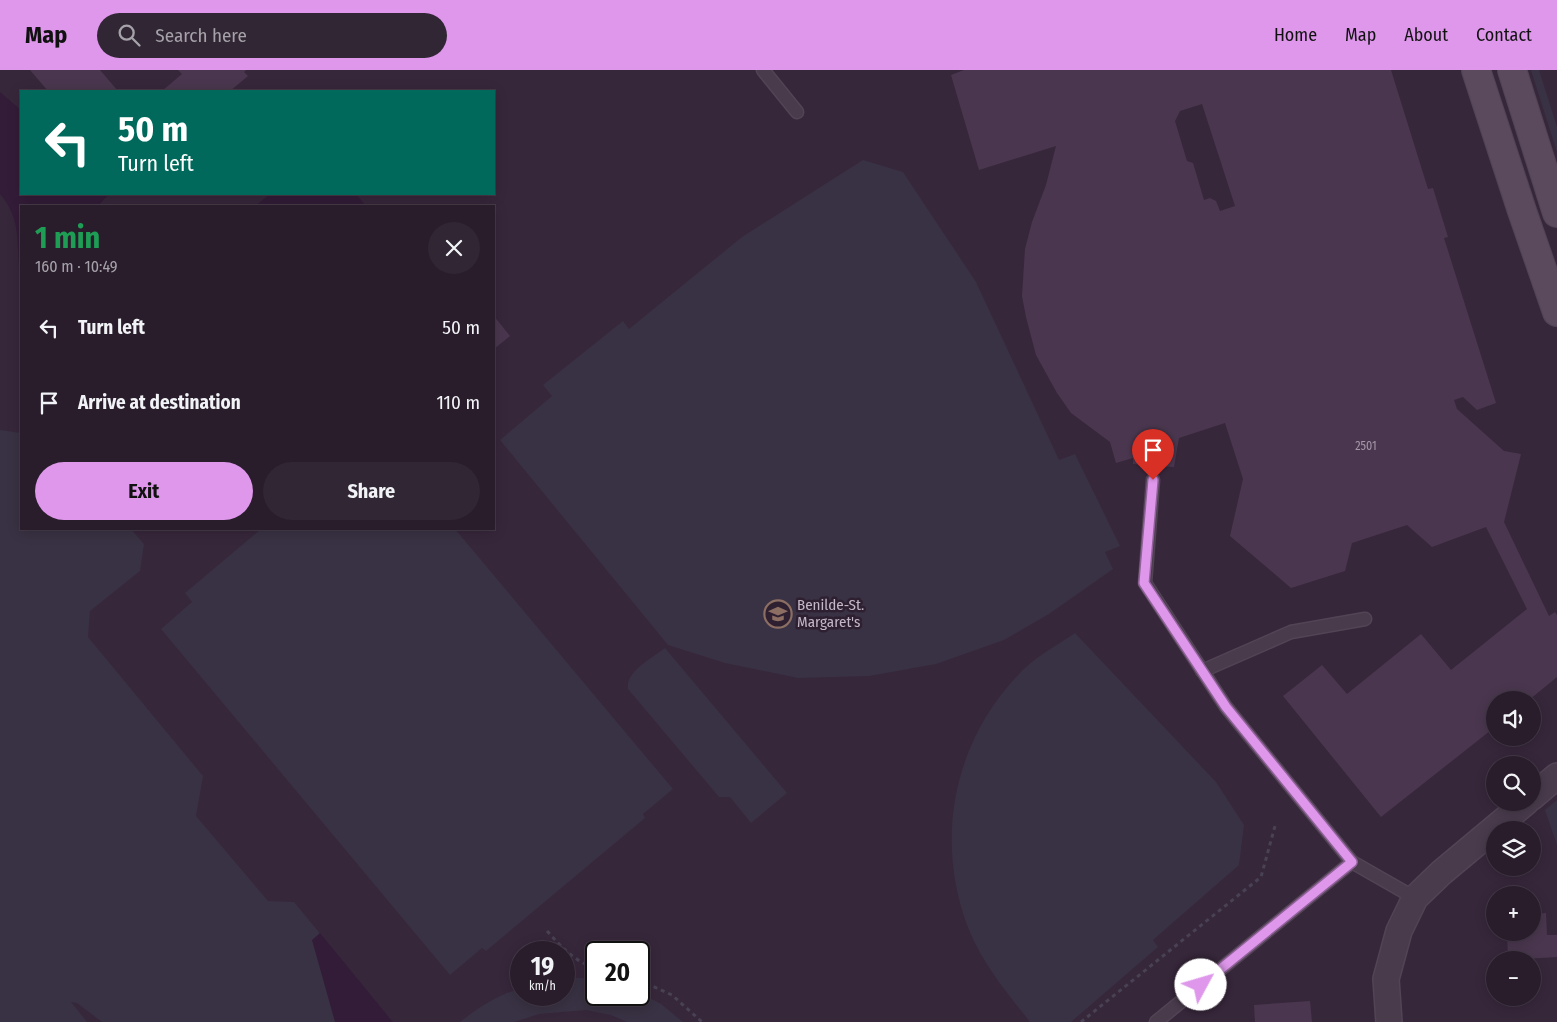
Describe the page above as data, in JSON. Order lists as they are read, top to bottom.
{
  "places": {
    "school or university": ["Benilde-St. Margaret's"]
  },
  "house_numbers": ["2501"],
  "page": {
    "header": "Map",
    "search": "Search here",
    "nav": [
      "Home",
      "Map",
      "About",
      "Contact"
    ],
    "turn": ["50 m", "Turn left"],
    "heading": ["1 min", "160 m · 10:49"],
    "list": [
      {
        "name": "Turn left",
        "value": "50 m"
      },
      {
        "name": "Arrive at destination",
        "value": "110 m"
      }
    ],
    "buttons": ["Exit", "Share"],
    "map_buttons": ["+", "−"],
    "speed": "19 km/h",
    "limit": "20"
  }
}
